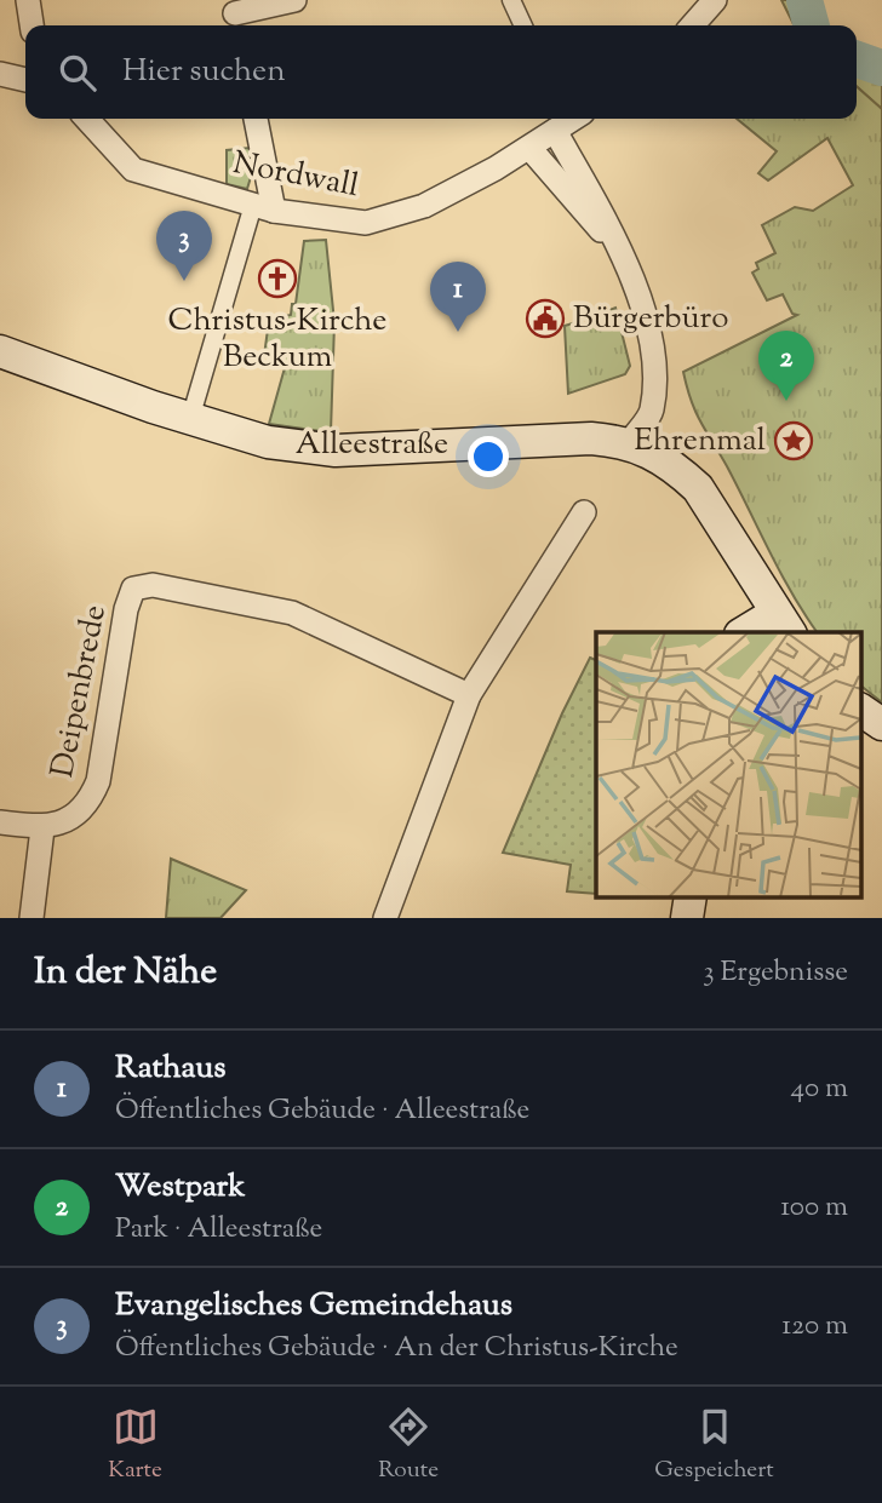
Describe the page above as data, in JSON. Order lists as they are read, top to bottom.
{
  "streets": {
    "main road": ["Alleestraße"],
    "street": ["Nordwall", "Deipenbrede"]
  },
  "places": {
    "church": ["Christus-Kirche Beckum"],
    "public building": ["Bürgerbüro"],
    "place": ["Ehrenmal"]
  },
  "page": {
    "search": "Hier suchen",
    "pins": ["3", "1", "2"],
    "heading": ["In der Nähe", "3 Ergebnisse"],
    "list": [
      {
        "mark": "1",
        "name": "Rathaus",
        "note": "Öffentliches Gebäude · Alleestraße",
        "value": "40 m"
      },
      {
        "mark": "2",
        "name": "Westpark",
        "note": "Park · Alleestraße",
        "value": "100 m"
      },
      {
        "mark": "3",
        "name": "Evangelisches Gemeindehaus",
        "note": "Öffentliches Gebäude · An der Christus-Kirche",
        "value": "120 m"
      }
    ],
    "nav": ["Karte", "Route", "Gespeichert"]
  }
}
